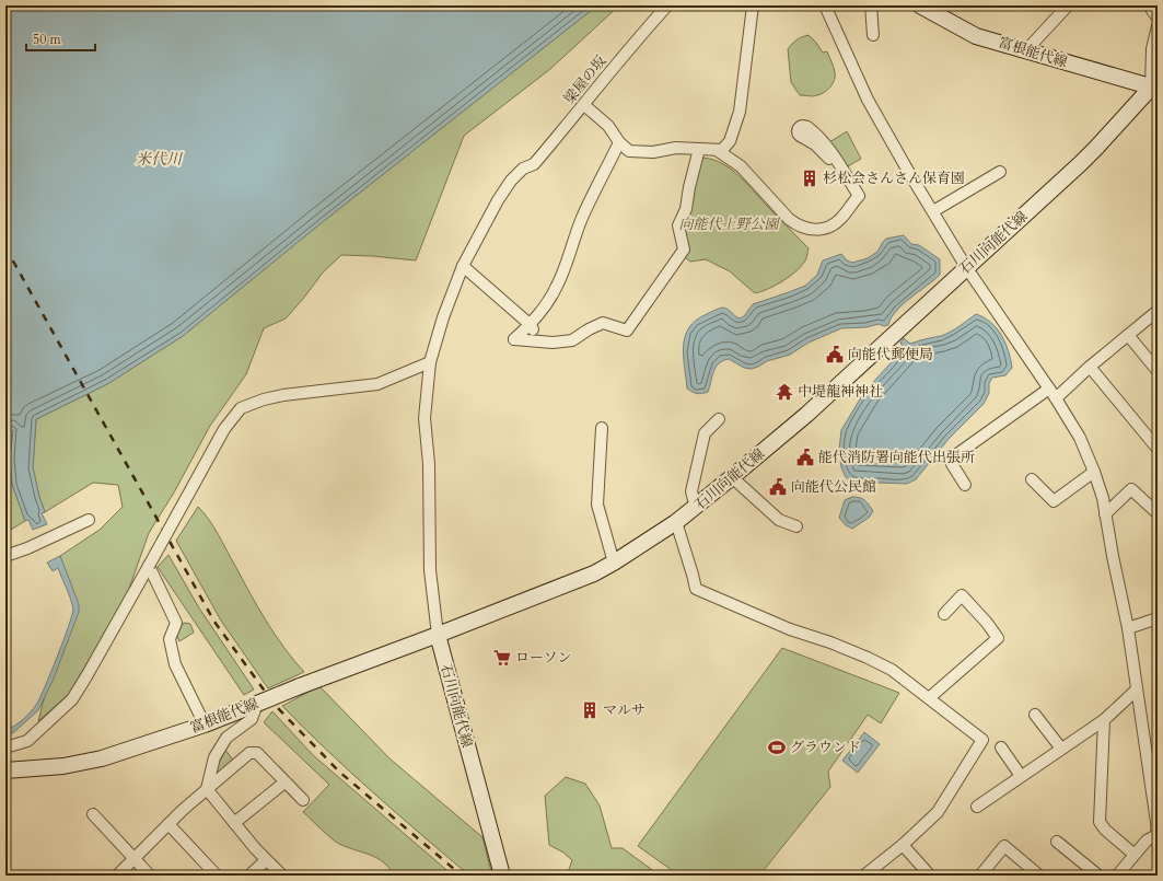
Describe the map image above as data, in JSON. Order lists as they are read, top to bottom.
{
  "streets": {
    "main road": ["富根能代線", "石川向能代線"],
    "street": ["梁屋の坂"]
  },
  "crossings": [
    ["富根能代線", "梁屋の坂"],
    ["富根能代線", "石川向能代線"],
    ["梁屋の坂", "石川向能代線"]
  ],
  "water": ["米代川"],
  "parks": ["向能代上野公園"],
  "places": {
    "building": ["杉松会さんさん保育園", "マルサ"],
    "public building": ["向能代郵便局", "能代消防署向能代出張所", "向能代公民館"],
    "temple": ["中堤龍神神社"],
    "supermarket": ["ローソン"],
    "sports": ["グラウンド"]
  },
  "scale_bar": "50 m"
}
